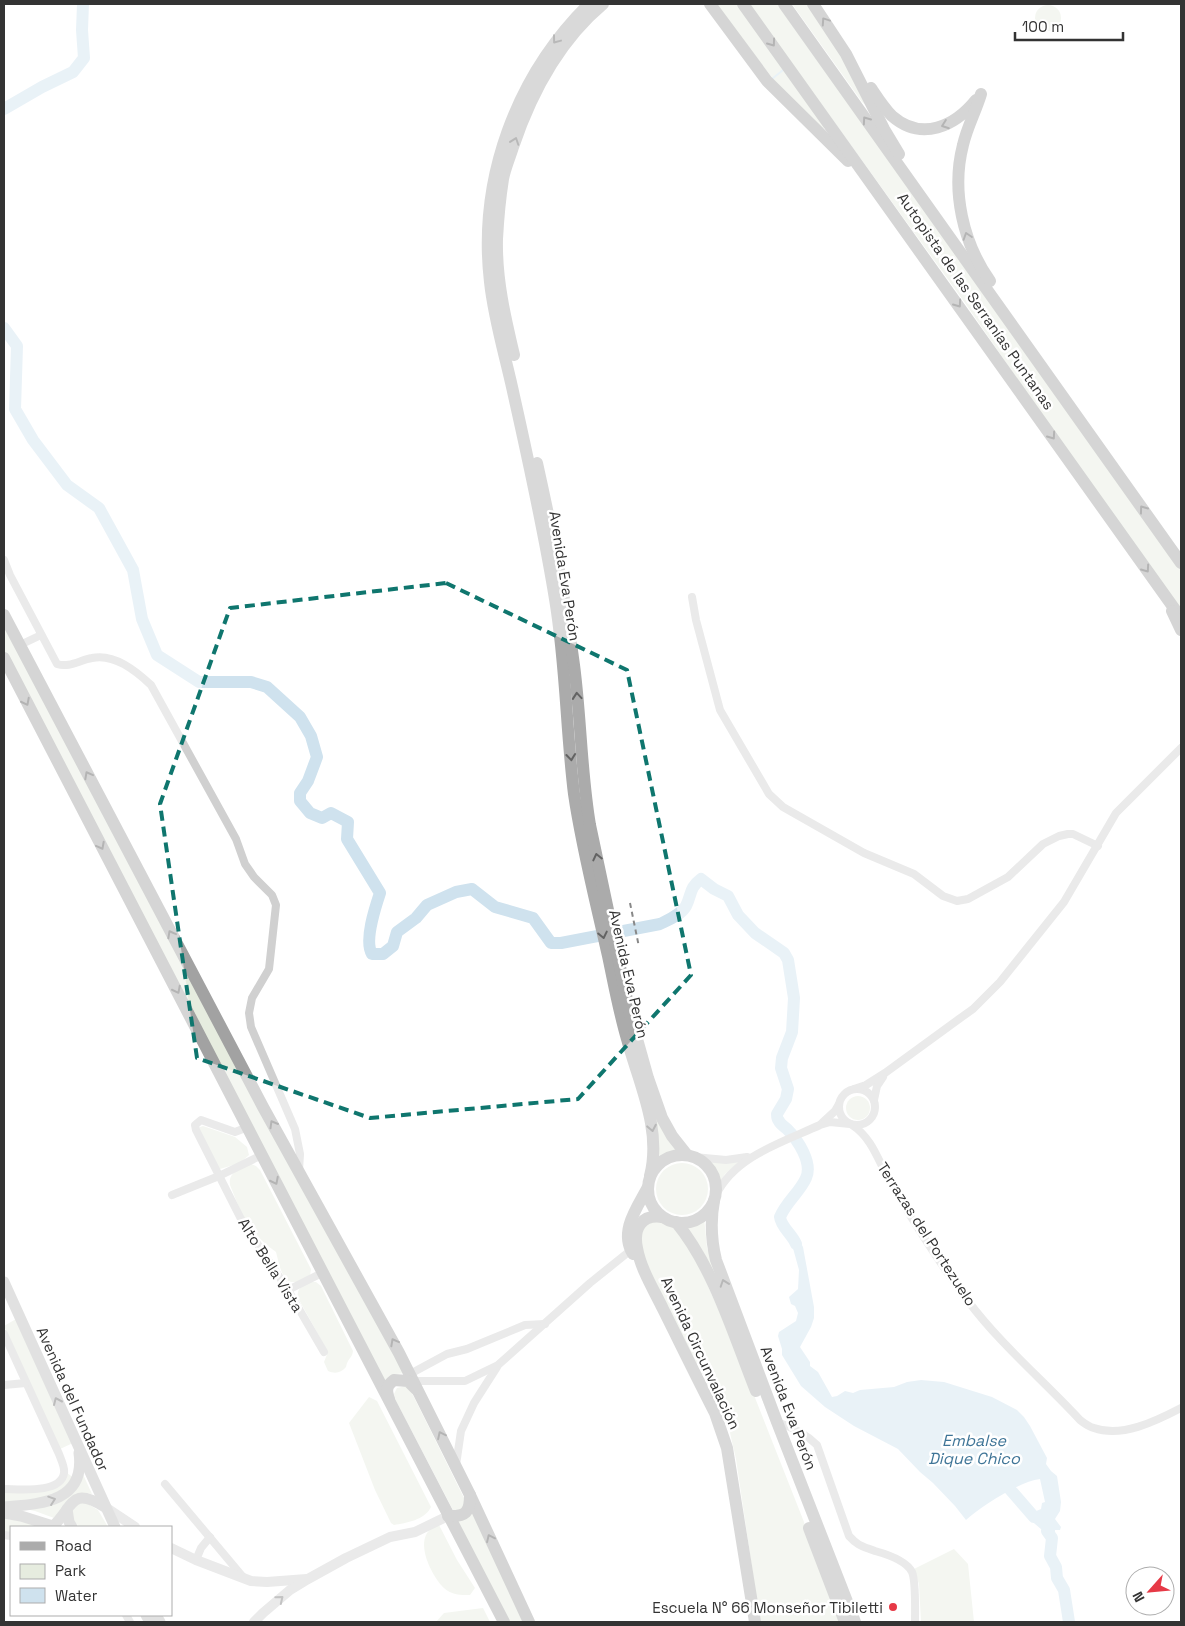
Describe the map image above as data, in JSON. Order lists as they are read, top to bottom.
{
  "streets": {
    "highway": ["Autopista de las Serranías Puntanas"],
    "main road": ["Avenida Eva Perón", "Avenida Circunvalación", "Avenida del Fundador"],
    "street": ["Terrazas del Portezuelo", "Alto Bella Vista"]
  },
  "crossings": [
    ["Avenida Eva Perón", "Avenida Circunvalación"]
  ],
  "one_way": ["Avenida del Fundador"],
  "water": ["Embalse Dique Chico"],
  "places": ["Escuela N° 66 Monseñor Tibiletti"],
  "legend": ["Road", "Park", "Water"],
  "scale_bar": "100 m",
  "north": "bottom left"
}
